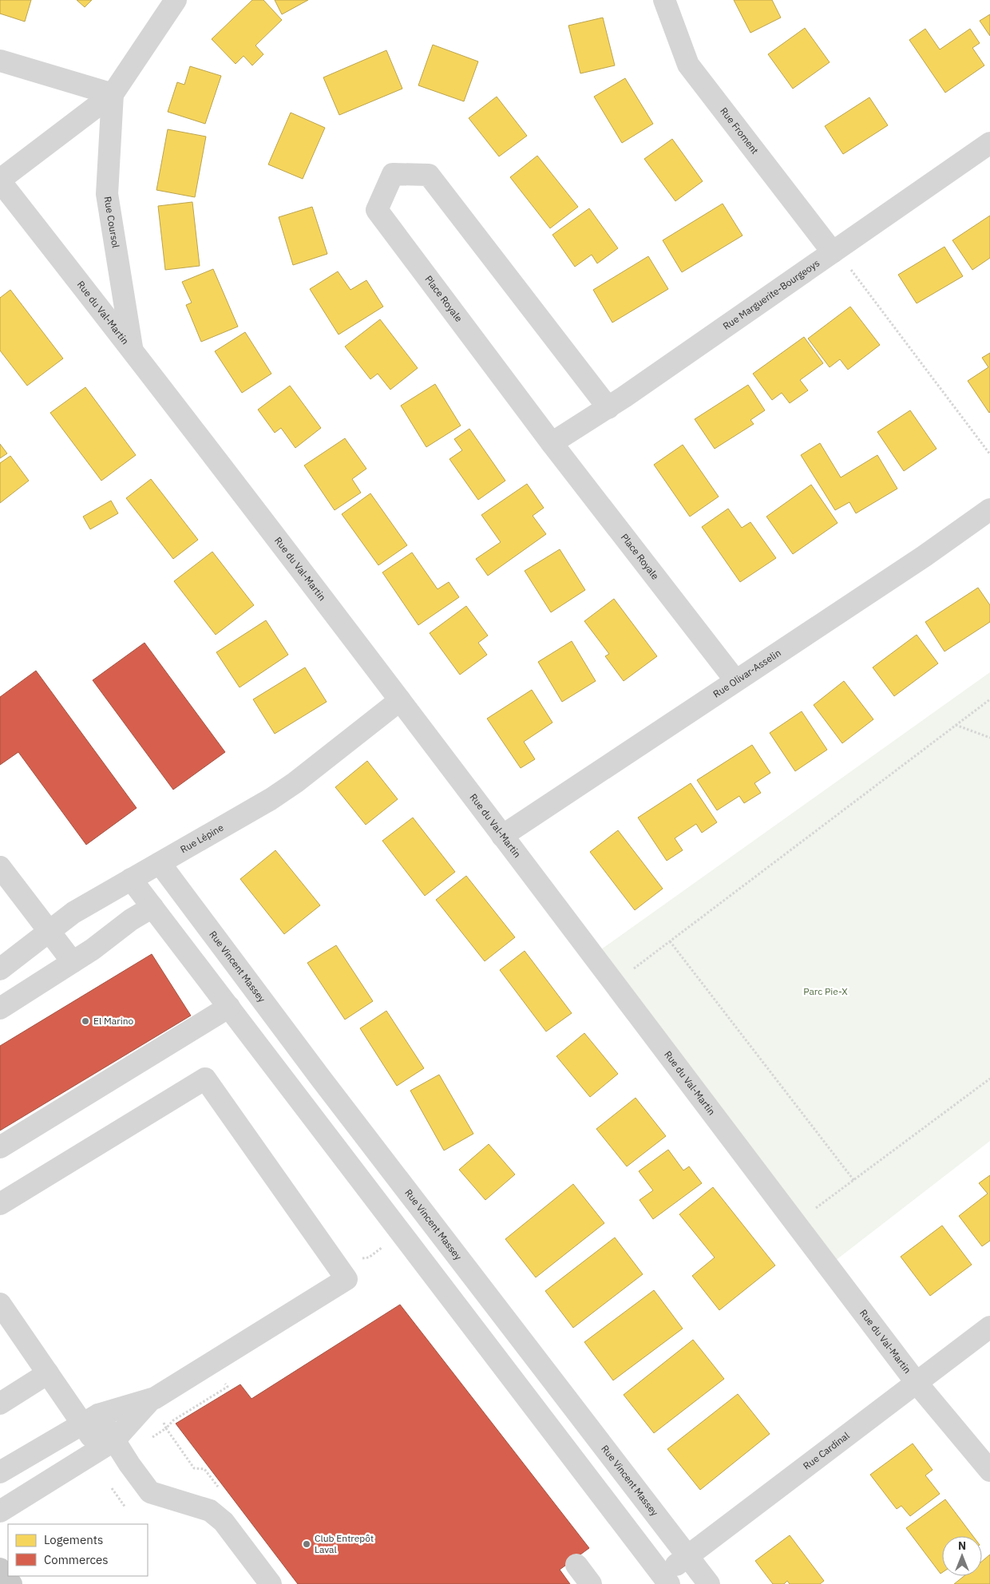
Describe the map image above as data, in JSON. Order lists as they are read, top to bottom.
{
  "streets": {
    "street": [
      "Rue Froment",
      "Rue Coursol",
      "Rue Marguerite-Bourgeoys",
      "Place Royale",
      "Rue du Val-Martin",
      "Rue Olivar-Asselin",
      "Rue Lépine",
      "Rue Vincent Massey",
      "Rue Cardinal"
    ]
  },
  "crossings": [
    ["Rue Froment", "Rue Marguerite-Bourgeoys"],
    ["Rue Coursol", "Rue du Val-Martin"],
    ["Rue Marguerite-Bourgeoys", "Place Royale"],
    ["Place Royale", "Rue Olivar-Asselin"],
    ["Rue du Val-Martin", "Rue Olivar-Asselin"],
    ["Rue du Val-Martin", "Rue Lépine"],
    ["Rue du Val-Martin", "Rue Cardinal"],
    ["Rue Lépine", "Rue Vincent Massey"],
    ["Rue Vincent Massey", "Rue Cardinal"]
  ],
  "parks": ["Parc Pie-X"],
  "places": ["El Marino", "Club Entrepôt Laval"],
  "legend": ["Logements", "Commerces"],
  "north": "top"
}
